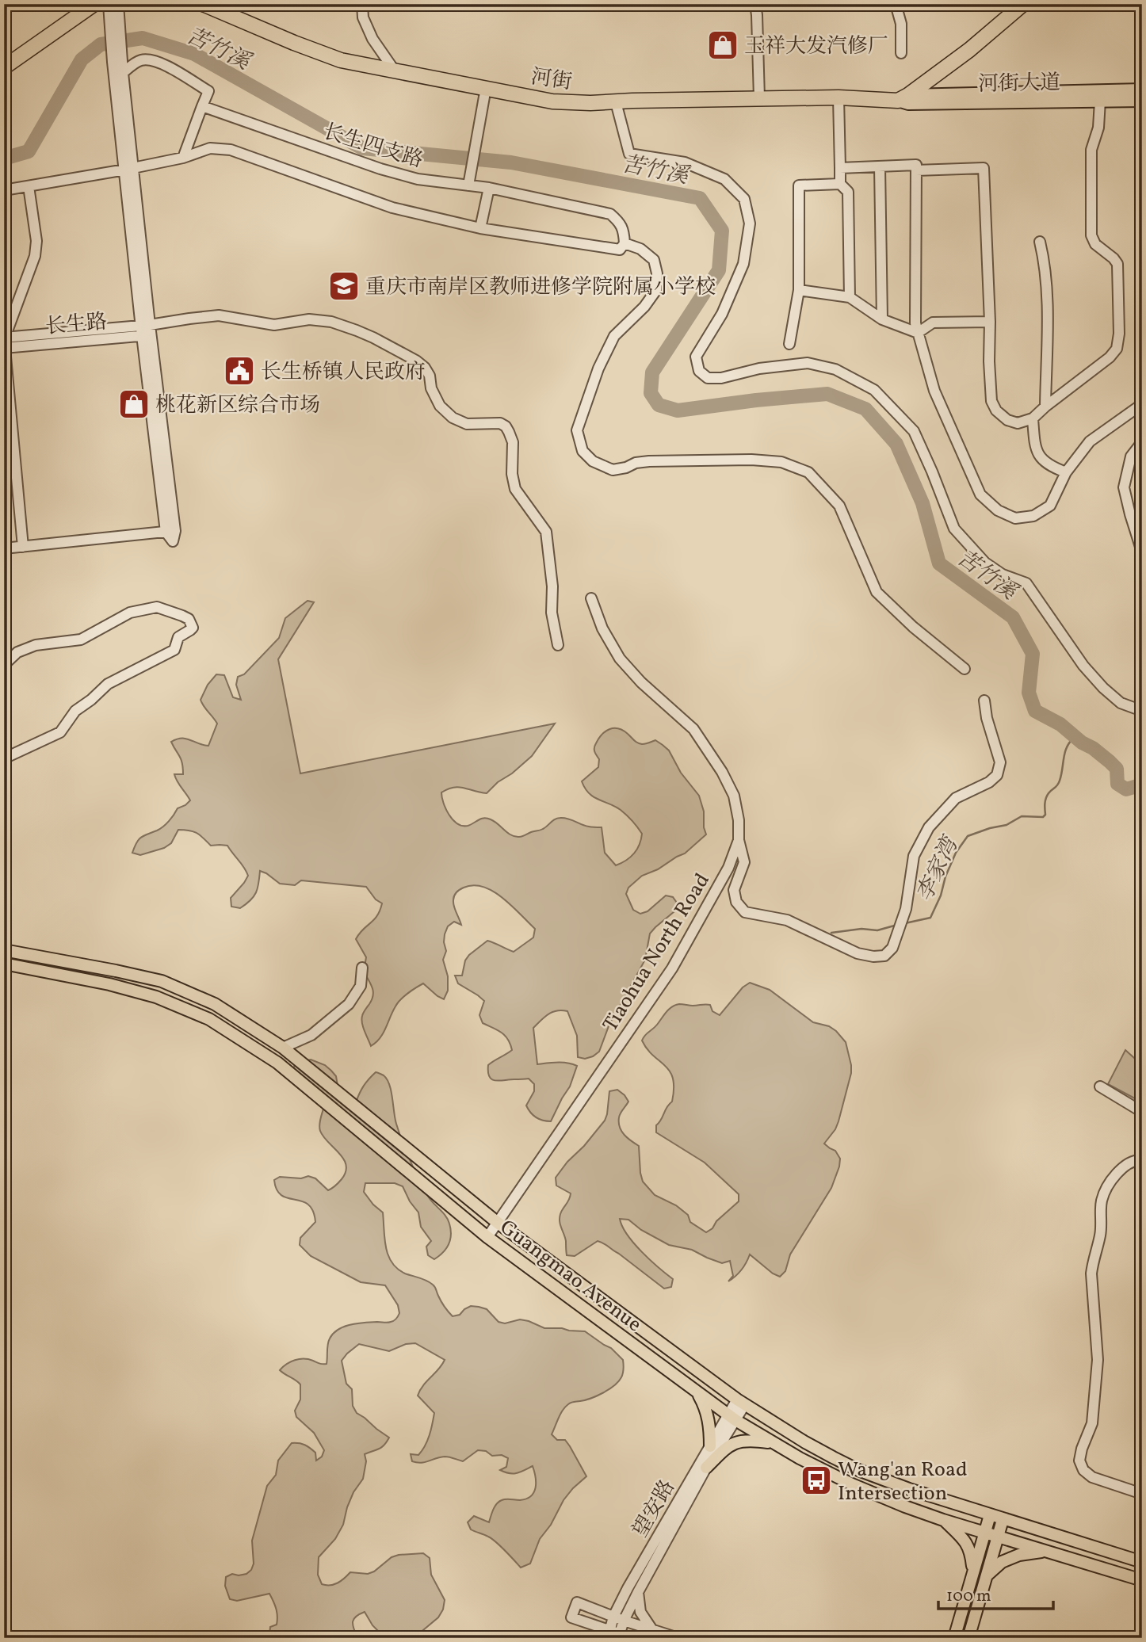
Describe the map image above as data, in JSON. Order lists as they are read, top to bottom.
{
  "streets": {
    "highway": ["河街"],
    "main road": ["河街大道", "Guangmao Avenue"],
    "street": [
      "长生四支路",
      "长生路",
      "Tiaohua North Road",
      "望安路"
    ]
  },
  "crossings": [
    ["河街", "河街大道"],
    ["Tiaohua North Road", "Guangmao Avenue"],
    ["Guangmao Avenue", "望安路"]
  ],
  "water": ["苦竹溪", "李家湾"],
  "places": {
    "shop": ["玉祥大发汽修厂", "桃花新区综合市场"],
    "school or university": ["重庆市南岸区教师进修学院附属小学校"],
    "public building": ["长生桥镇人民政府"],
    "bus stop": ["Wang'an Road Intersection"]
  },
  "scale_bar": "100 m"
}
